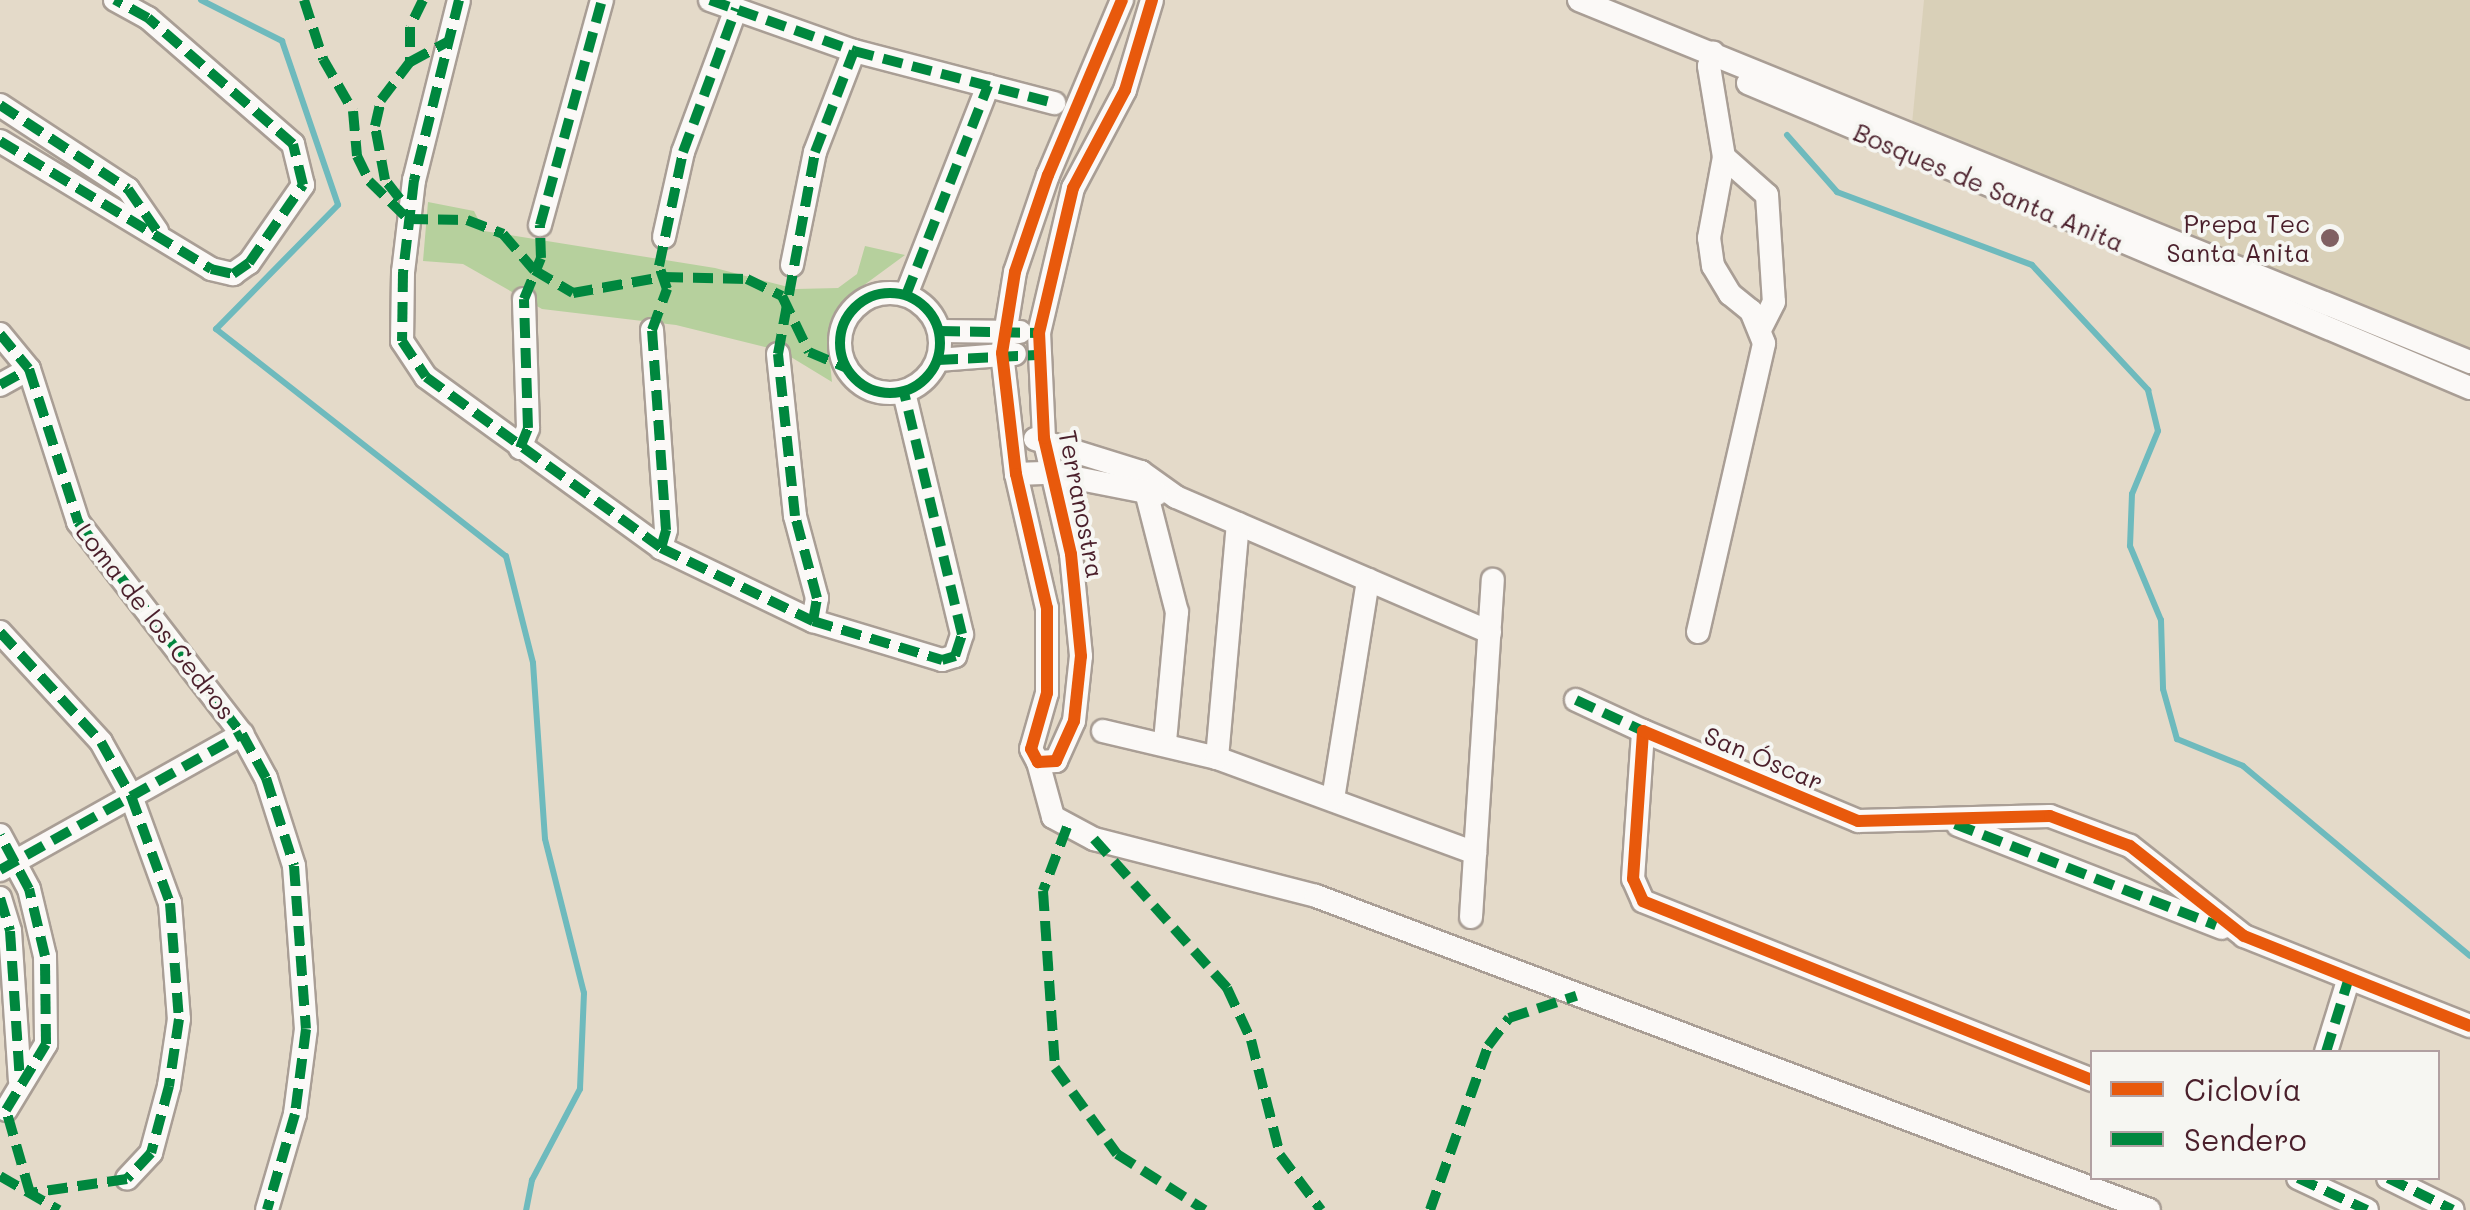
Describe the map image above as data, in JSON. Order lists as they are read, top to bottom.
{
  "streets": {
    "street": [
      "Bosques de Santa Anita",
      "Terranostra",
      "Loma de los Cedros",
      "San Óscar"
    ]
  },
  "places": ["Prepa Tec Santa Anita"],
  "legend": ["Ciclovía", "Sendero"]
}
